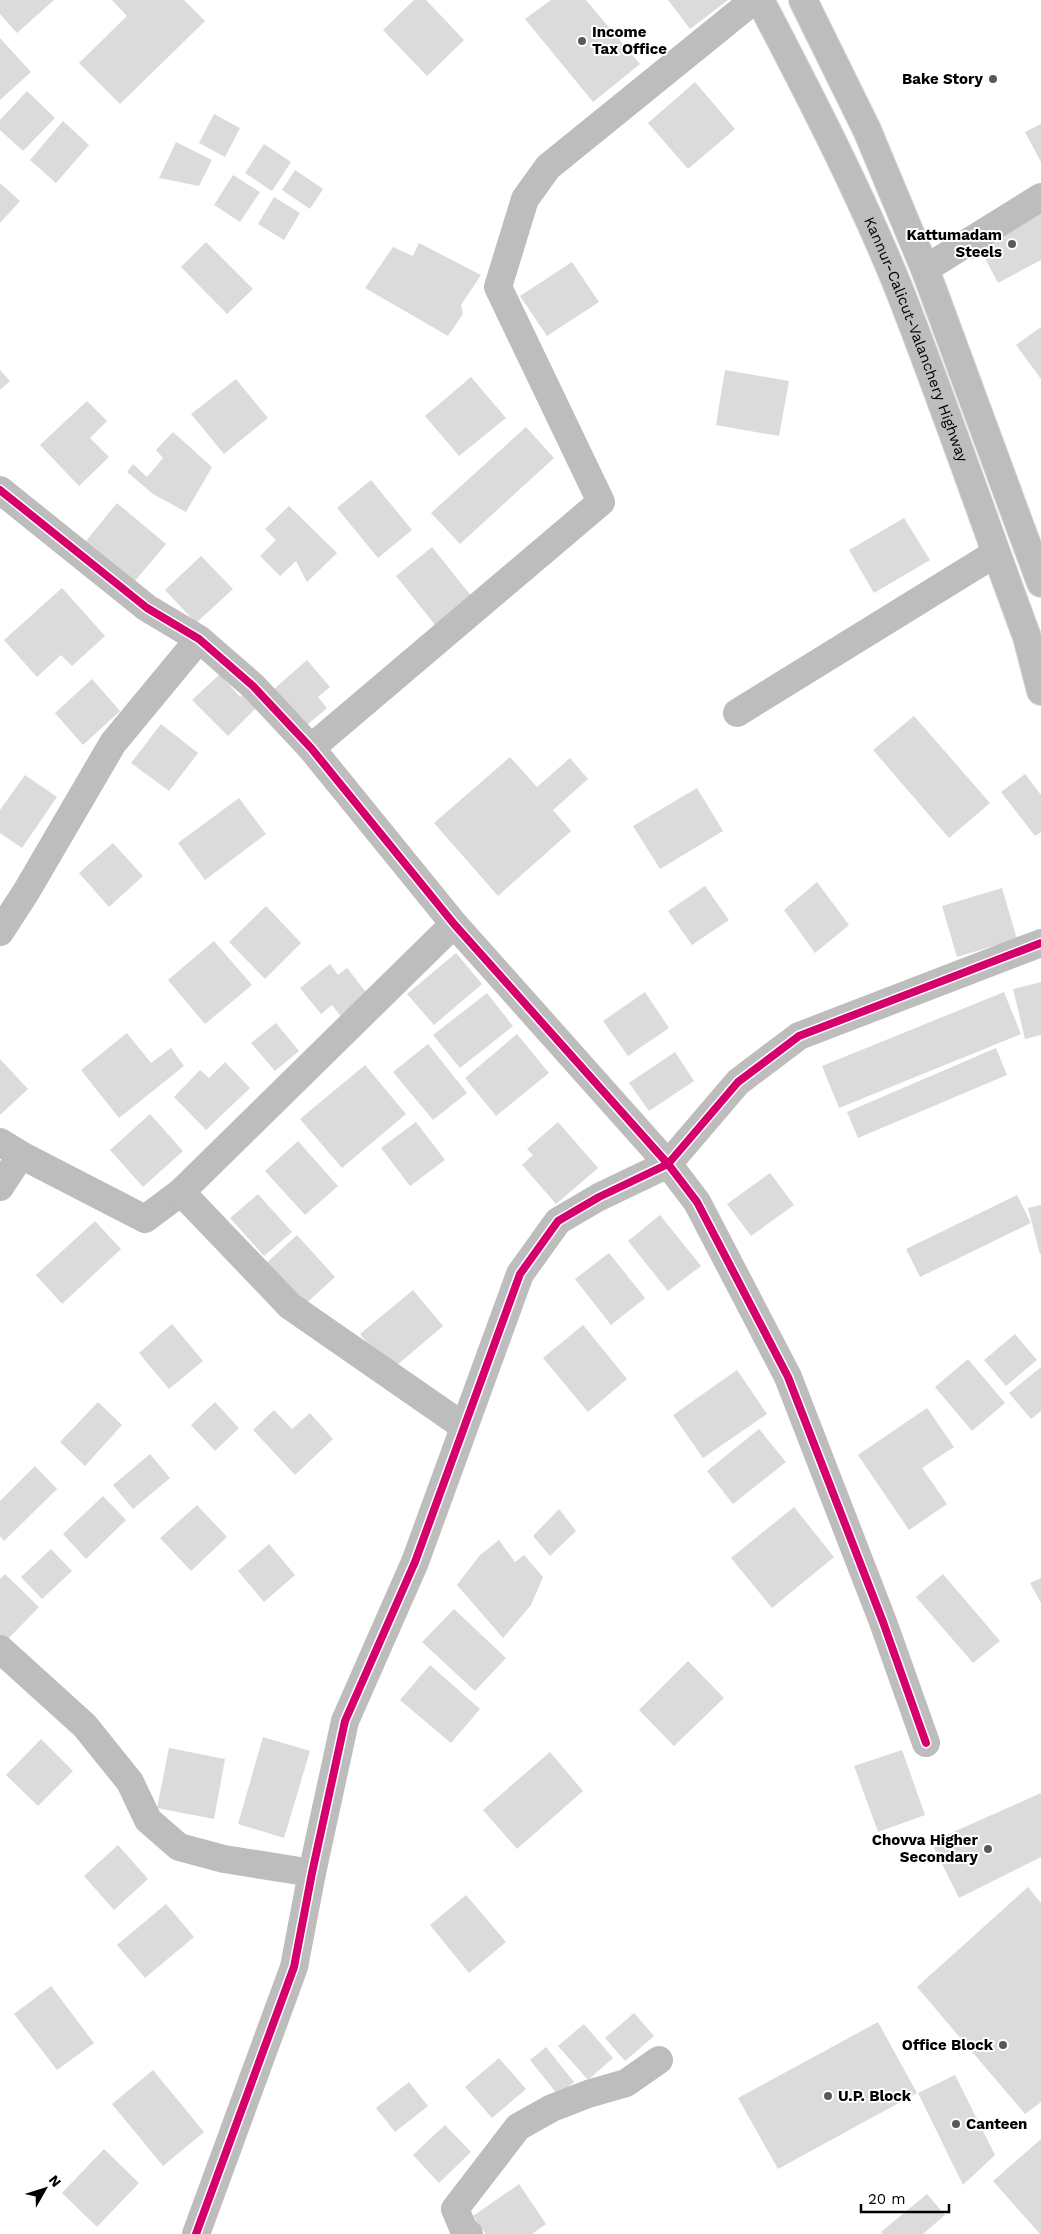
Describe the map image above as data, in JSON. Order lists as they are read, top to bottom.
{
  "streets": {
    "main road": ["Kannur-Calicut-Valanchery Highway"]
  },
  "places": [
    "Income Tax Office",
    "Bake Story",
    "Kattumadam Steels",
    "Chovva Higher Secondary",
    "Office Block",
    "U.P. Block",
    "Canteen"
  ],
  "scale_bar": "20 m",
  "north": "top right"
}
